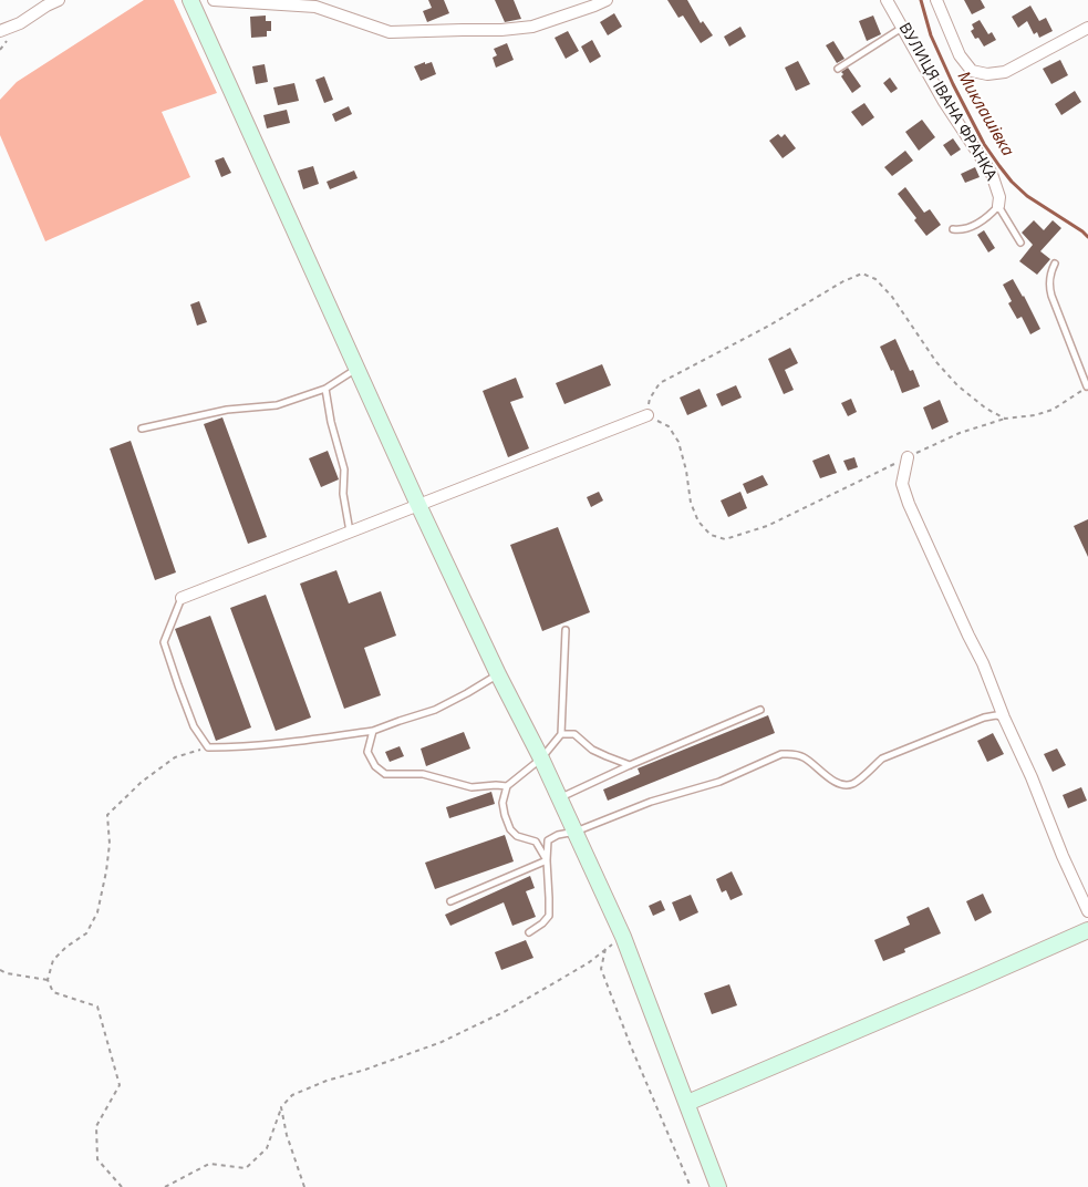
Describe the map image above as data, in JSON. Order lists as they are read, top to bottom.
{
  "streets": {
    "street": ["ВУЛИЦЯ ІВАНА ФРАНКА"]
  },
  "water": ["Миклашівка"]
}
